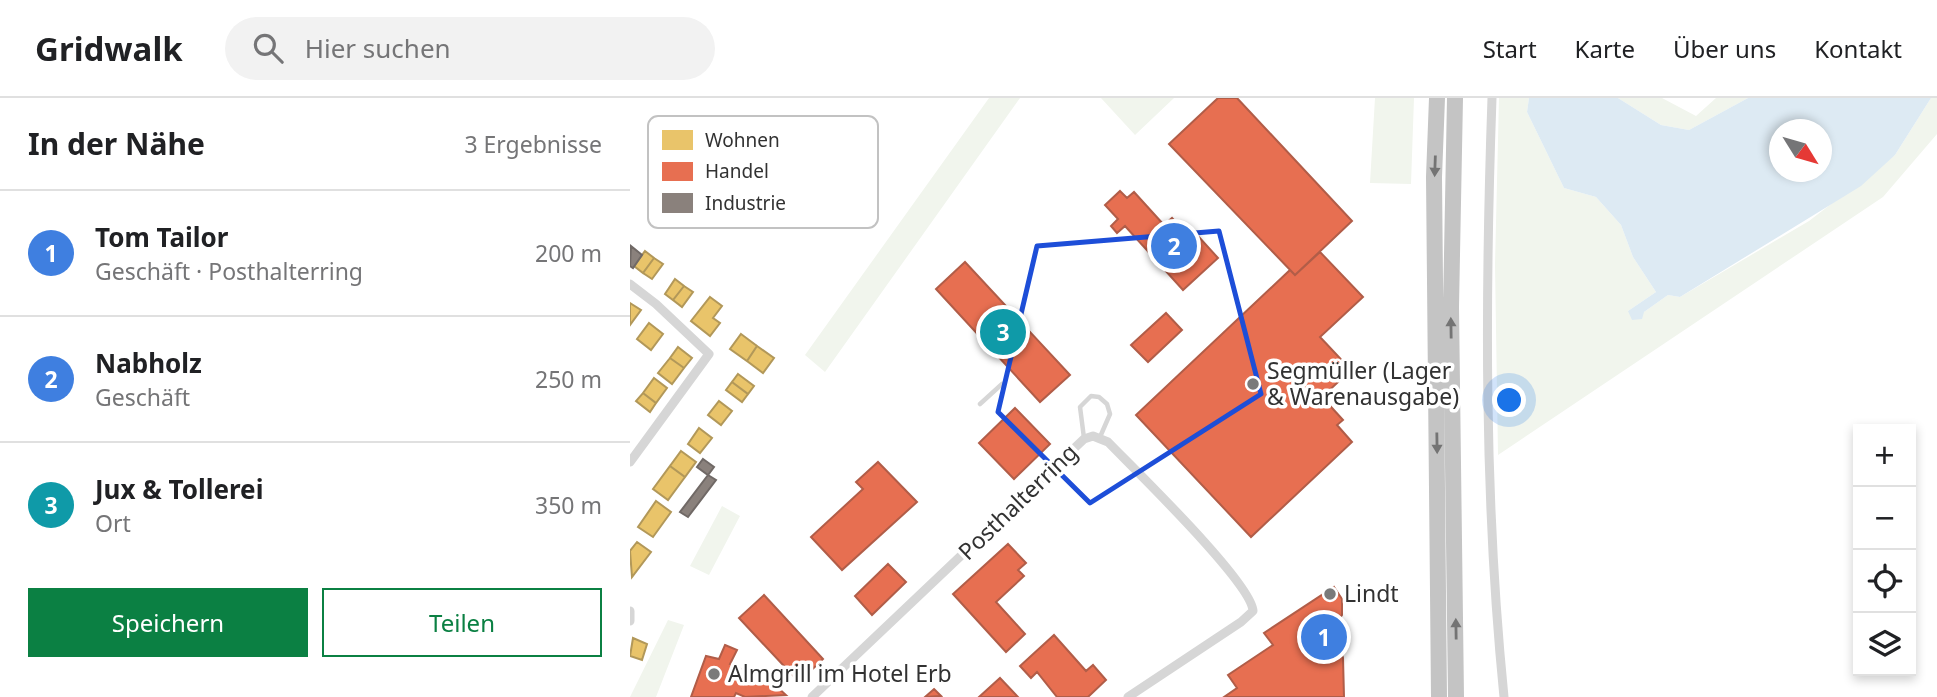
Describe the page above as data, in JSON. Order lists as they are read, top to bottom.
{
  "streets": {
    "street": ["Posthalterring"]
  },
  "places": ["Segmüller (Lager & Warenausgabe)", "Lindt", "Almgrill im Hotel Erb"],
  "legend": ["Wohnen", "Handel", "Industrie"],
  "north": "bottom right",
  "page": {
    "header": "Gridwalk",
    "search": "Hier suchen",
    "nav": [
      "Start",
      "Karte",
      "Über uns",
      "Kontakt"
    ],
    "heading": ["In der Nähe", "3 Ergebnisse"],
    "list": [
      {
        "mark": "1",
        "name": "Tom Tailor",
        "note": "Geschäft · Posthalterring",
        "value": "200 m"
      },
      {
        "mark": "2",
        "name": "Nabholz",
        "note": "Geschäft",
        "value": "250 m"
      },
      {
        "mark": "3",
        "name": "Jux & Tollerei",
        "note": "Ort",
        "value": "350 m"
      }
    ],
    "pins": ["2", "3", "1"],
    "map_buttons": ["+", "−"],
    "buttons": ["Speichern", "Teilen"]
  }
}
